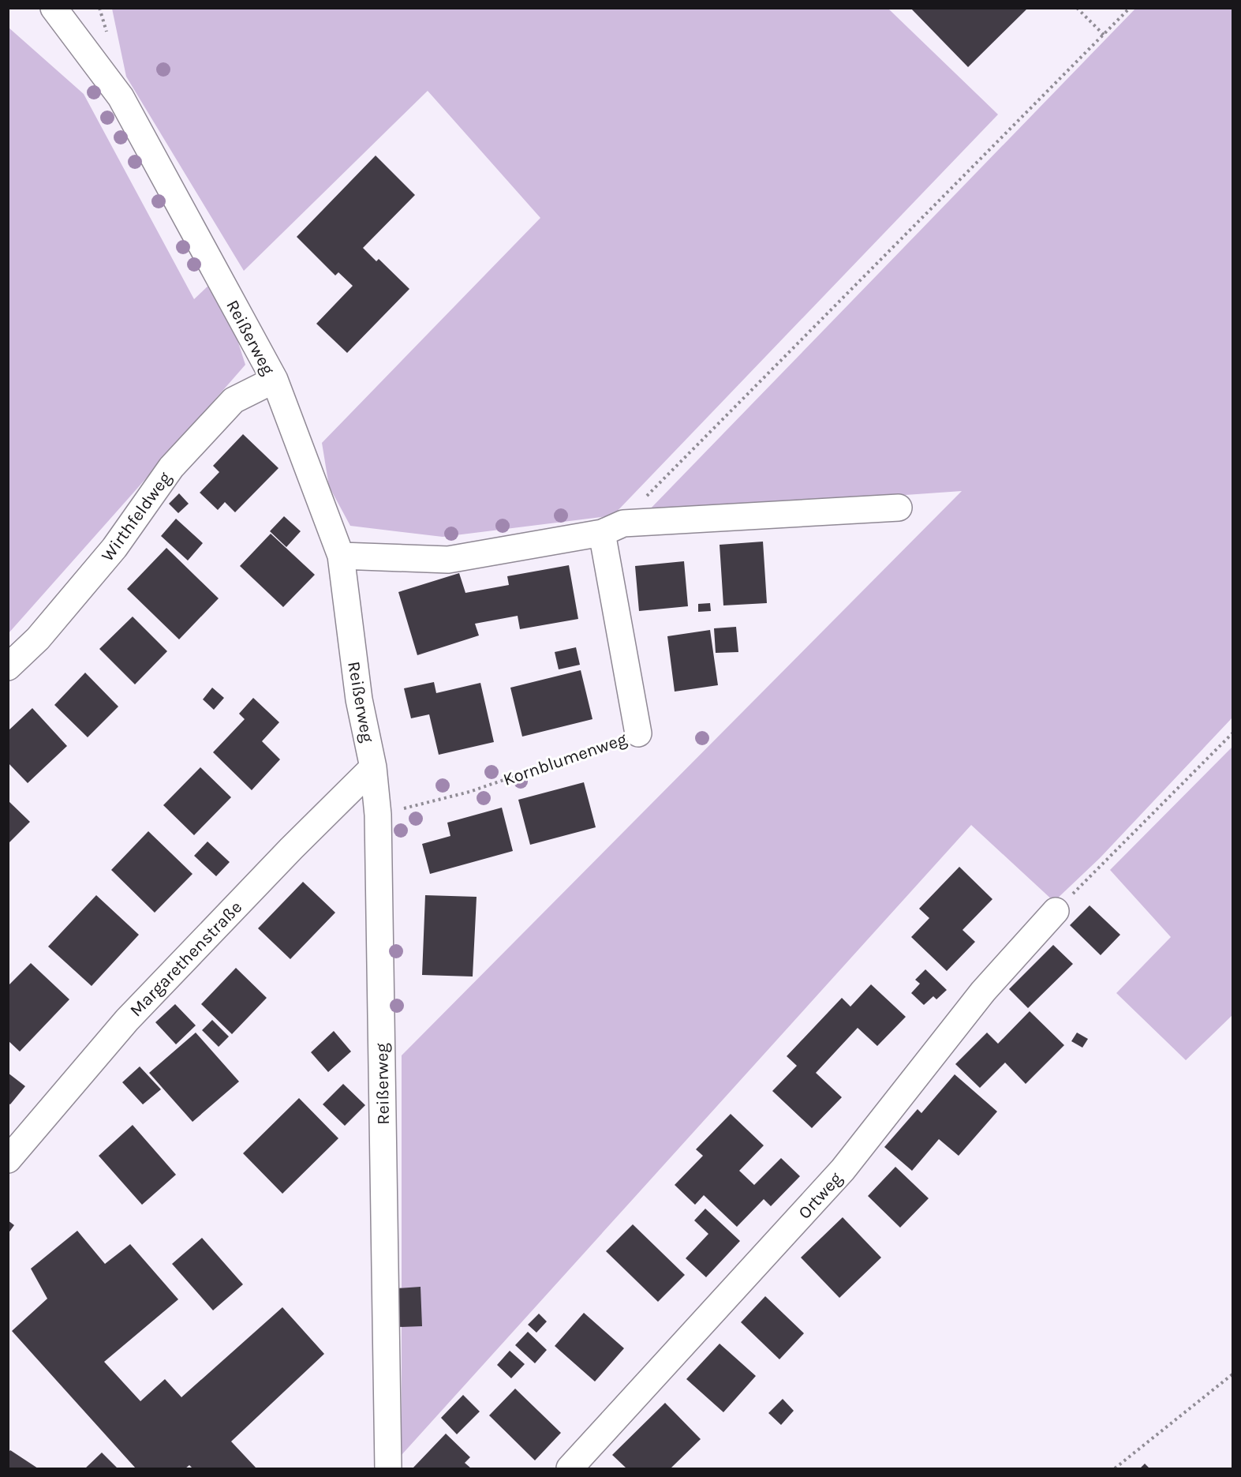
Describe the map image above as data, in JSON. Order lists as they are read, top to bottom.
{
  "streets": {
    "street": [
      "Reißerweg",
      "Wirthfeldweg",
      "Kornblumenweg",
      "Margarethenstraße",
      "Ortweg"
    ]
  },
  "crossings": [
    ["Reißerweg", "Wirthfeldweg"],
    ["Reißerweg", "Kornblumenweg"],
    ["Reißerweg", "Margarethenstraße"]
  ]
}
